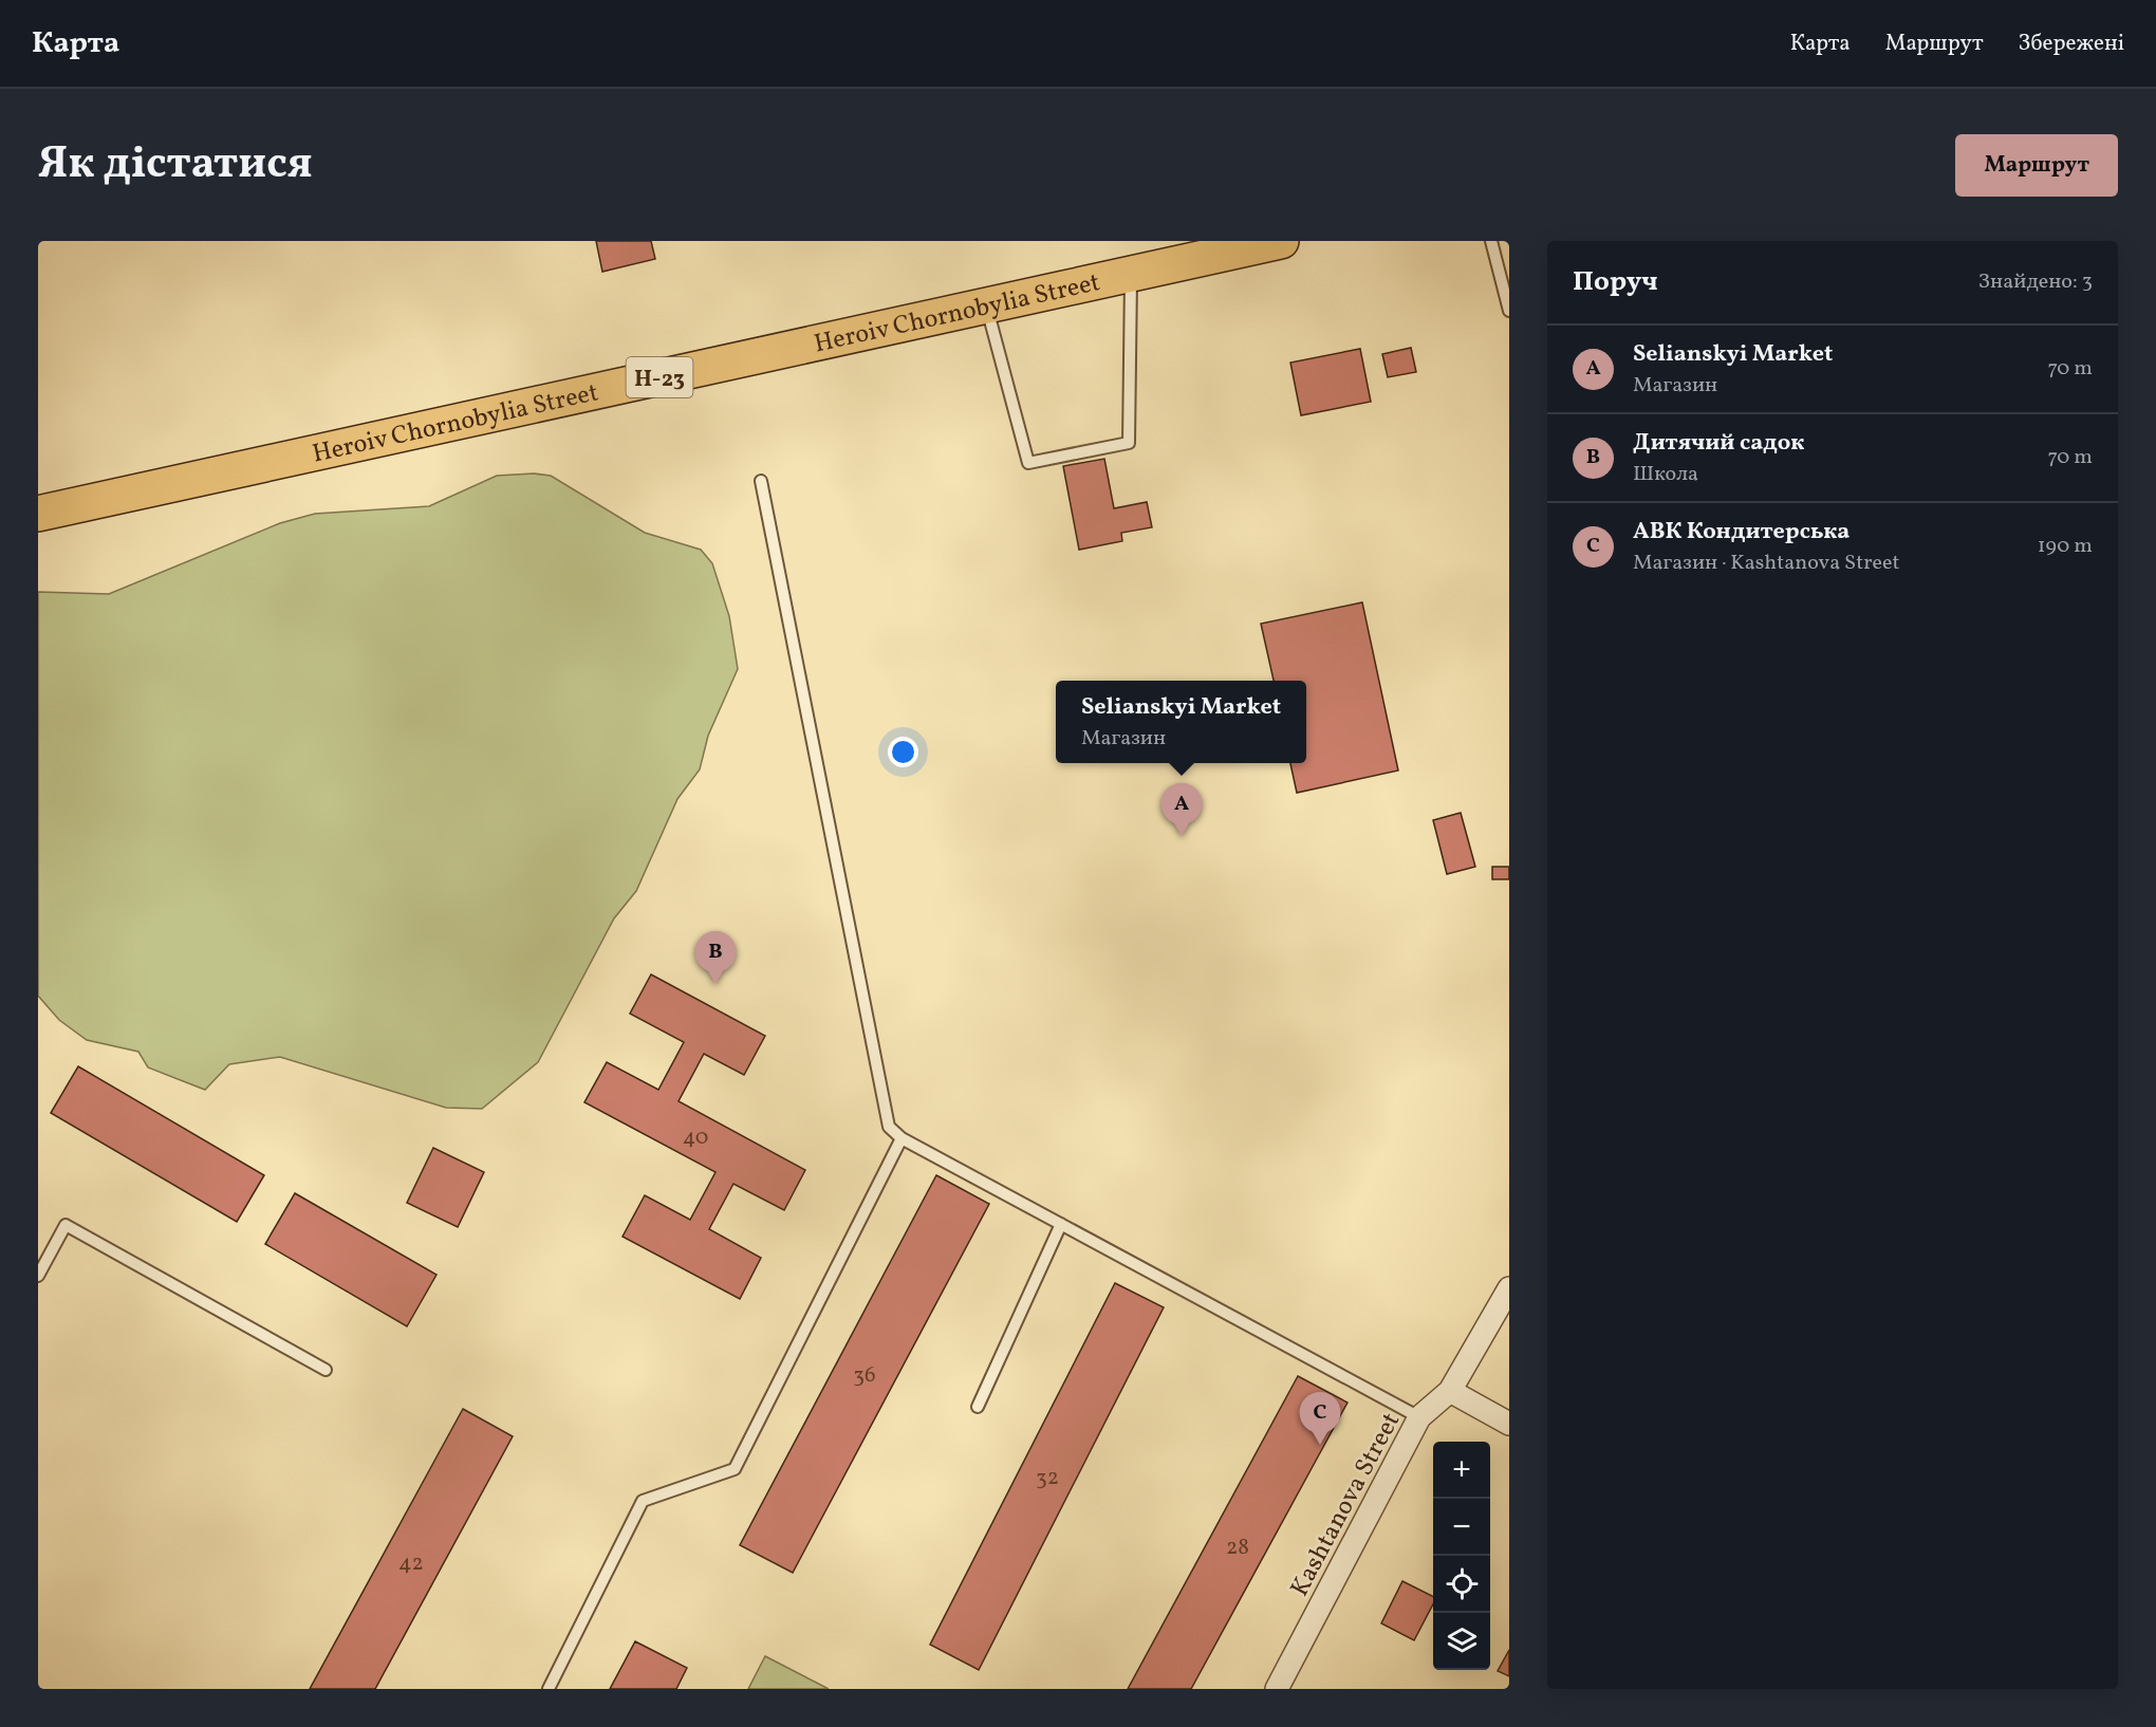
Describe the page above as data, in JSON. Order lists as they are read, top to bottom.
{
  "streets": {
    "main road": ["Heroiv Chornobylia Street", "Н-23"],
    "street": ["Kashtanova Street"]
  },
  "house_numbers": [
    "40",
    "36",
    "32",
    "28",
    "42"
  ],
  "page": {
    "header": "Карта",
    "nav": ["Карта", "Маршрут", "Збережені"],
    "title": "Як дістатися",
    "buttons": "Маршрут",
    "heading": ["Поруч", "Знайдено: 3"],
    "list": [
      {
        "mark": "A",
        "name": "Selianskyi Market",
        "note": "Магазин",
        "value": "70 m"
      },
      {
        "mark": "B",
        "name": "Дитячий садок",
        "note": "Школа",
        "value": "70 m"
      },
      {
        "mark": "C",
        "name": "АВК Кондитерська",
        "note": "Магазин · Kashtanova Street",
        "value": "190 m"
      }
    ],
    "popup": ["Selianskyi Market", "Магазин"],
    "pins": ["A", "B", "C"],
    "map_buttons": ["+", "−"]
  }
}
